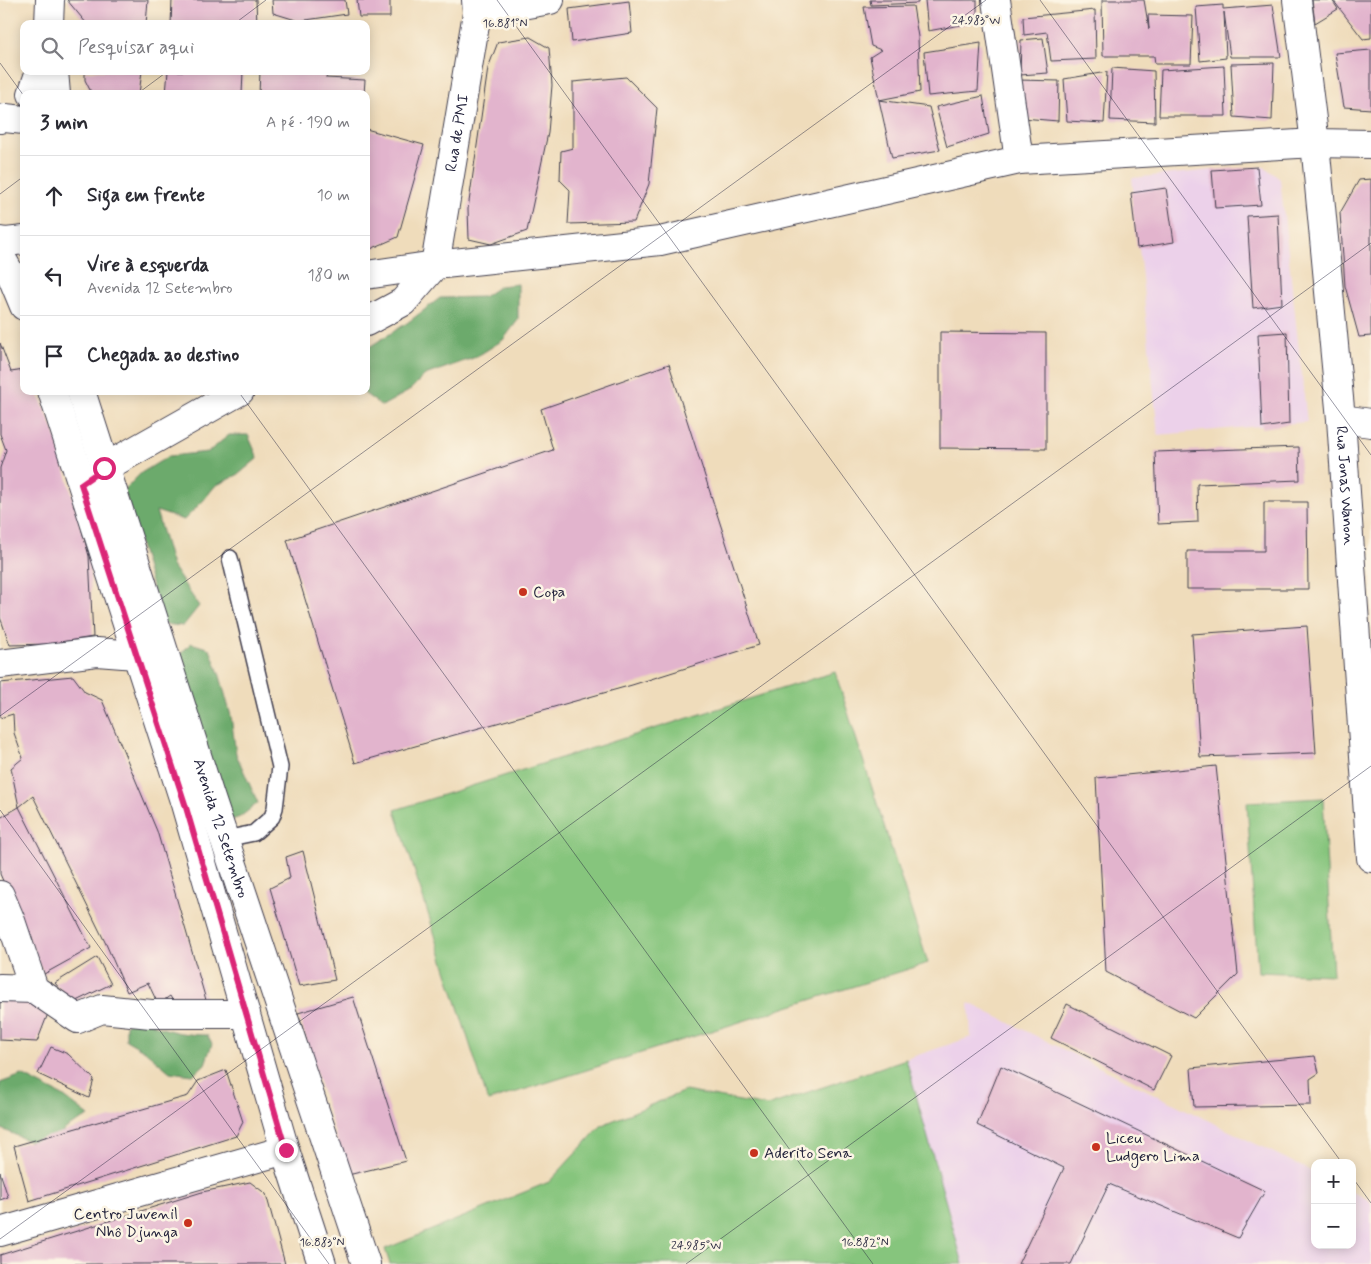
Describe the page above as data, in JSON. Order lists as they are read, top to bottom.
{
  "streets": {
    "street": ["Rua de PMI", "Rua Jonas Wanon", "Avenida 12 Setembro"]
  },
  "places": [
    "Copa",
    "Liceu Ludgero Lima",
    "Aderito Sena",
    "Centro Juvenil Nhô Djunga"
  ],
  "page": {
    "search": "Pesquisar aqui",
    "heading": ["3 min", "A pé · 190 m"],
    "list": [
      ["Siga em frente", "10 m"],
      ["Vire à esquerda", "Avenida 12 Setembro", "180 m"],
      "Chegada ao destino"
    ],
    "map_buttons": ["+", "−"]
  },
  "coordinates": [
    "24.983°W",
    "16.881°N",
    "16.883°N",
    "16.882°N",
    "24.985°W"
  ]
}
